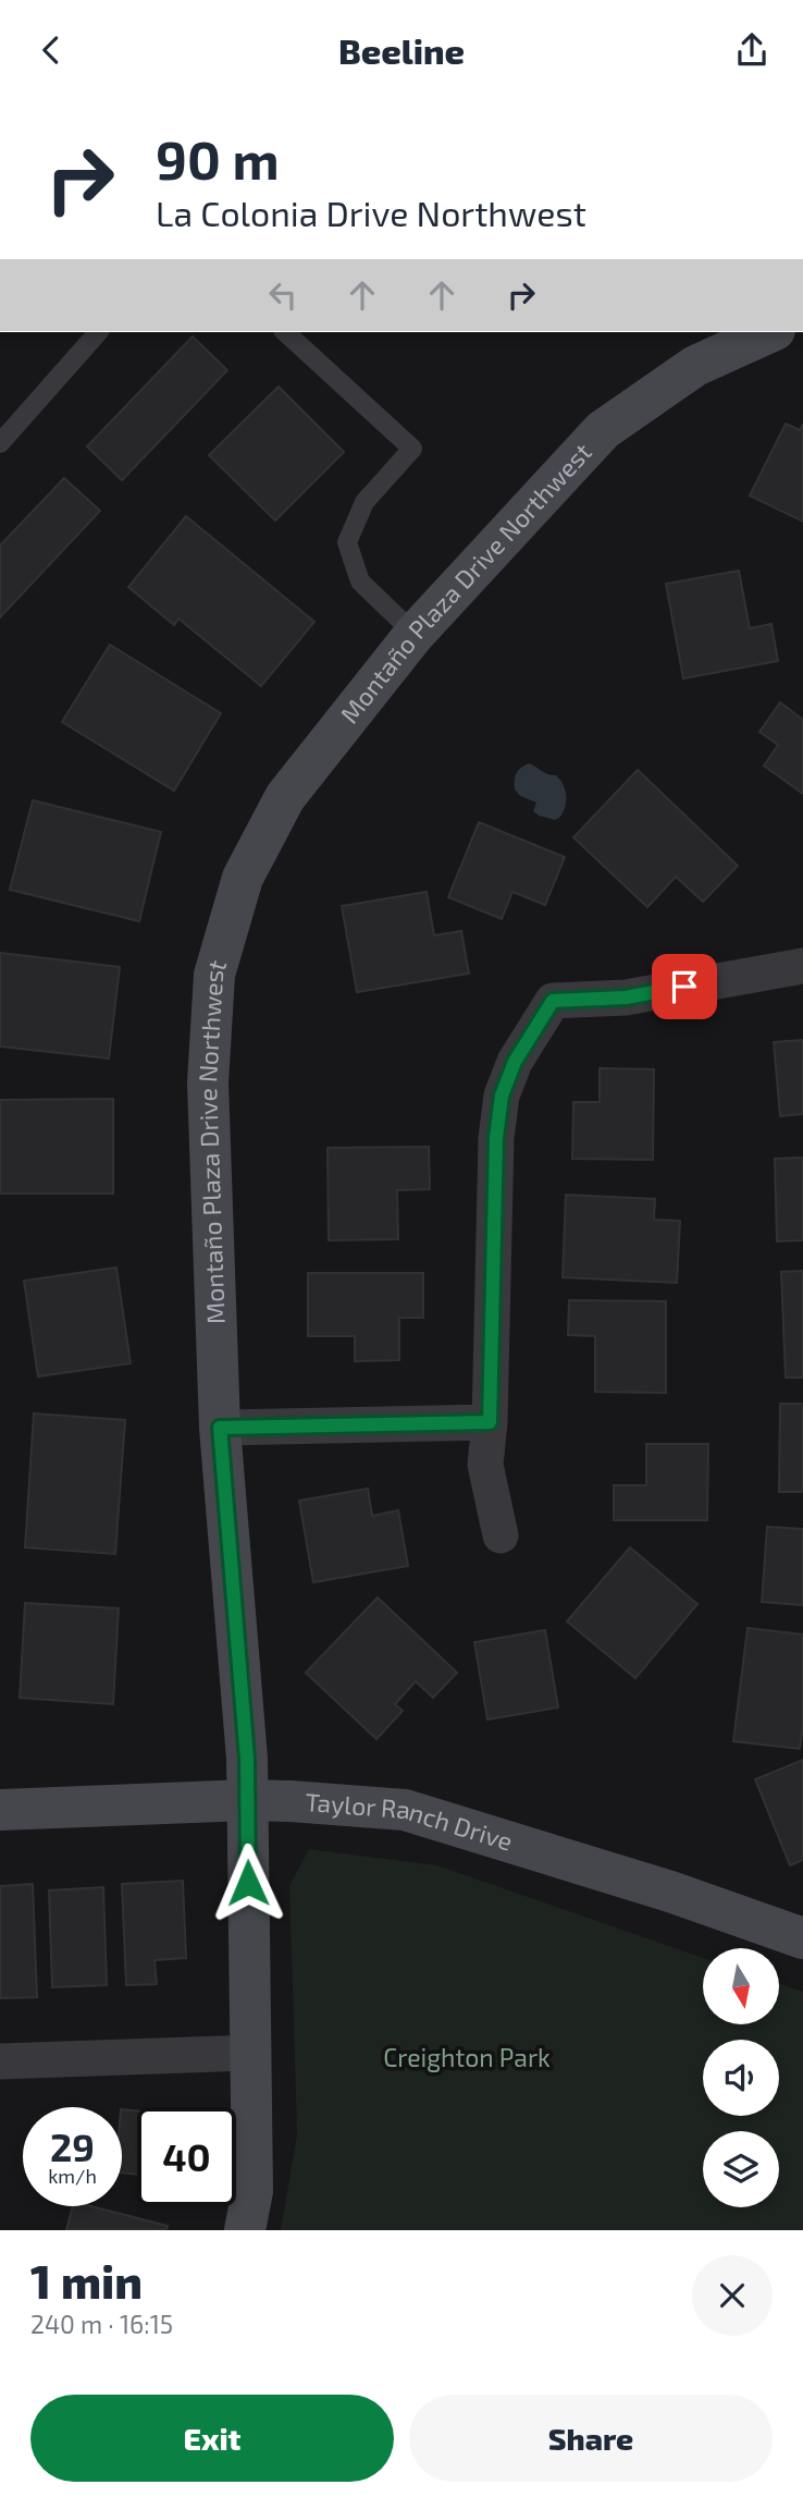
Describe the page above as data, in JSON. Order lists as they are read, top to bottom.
{
  "streets": {
    "street": ["Montaño Plaza Drive Northwest", "Taylor Ranch Drive"]
  },
  "crossings": [
    ["Montaño Plaza Drive Northwest", "Taylor Ranch Drive"]
  ],
  "parks": ["Creighton Park"],
  "north": "bottom",
  "page": {
    "header": "Beeline",
    "turn": ["90 m", "La Colonia Drive Northwest"],
    "speed": "29 km/h",
    "limit": "40",
    "heading": ["1 min", "240 m · 16:15"],
    "buttons": ["Exit", "Share"]
  }
}
